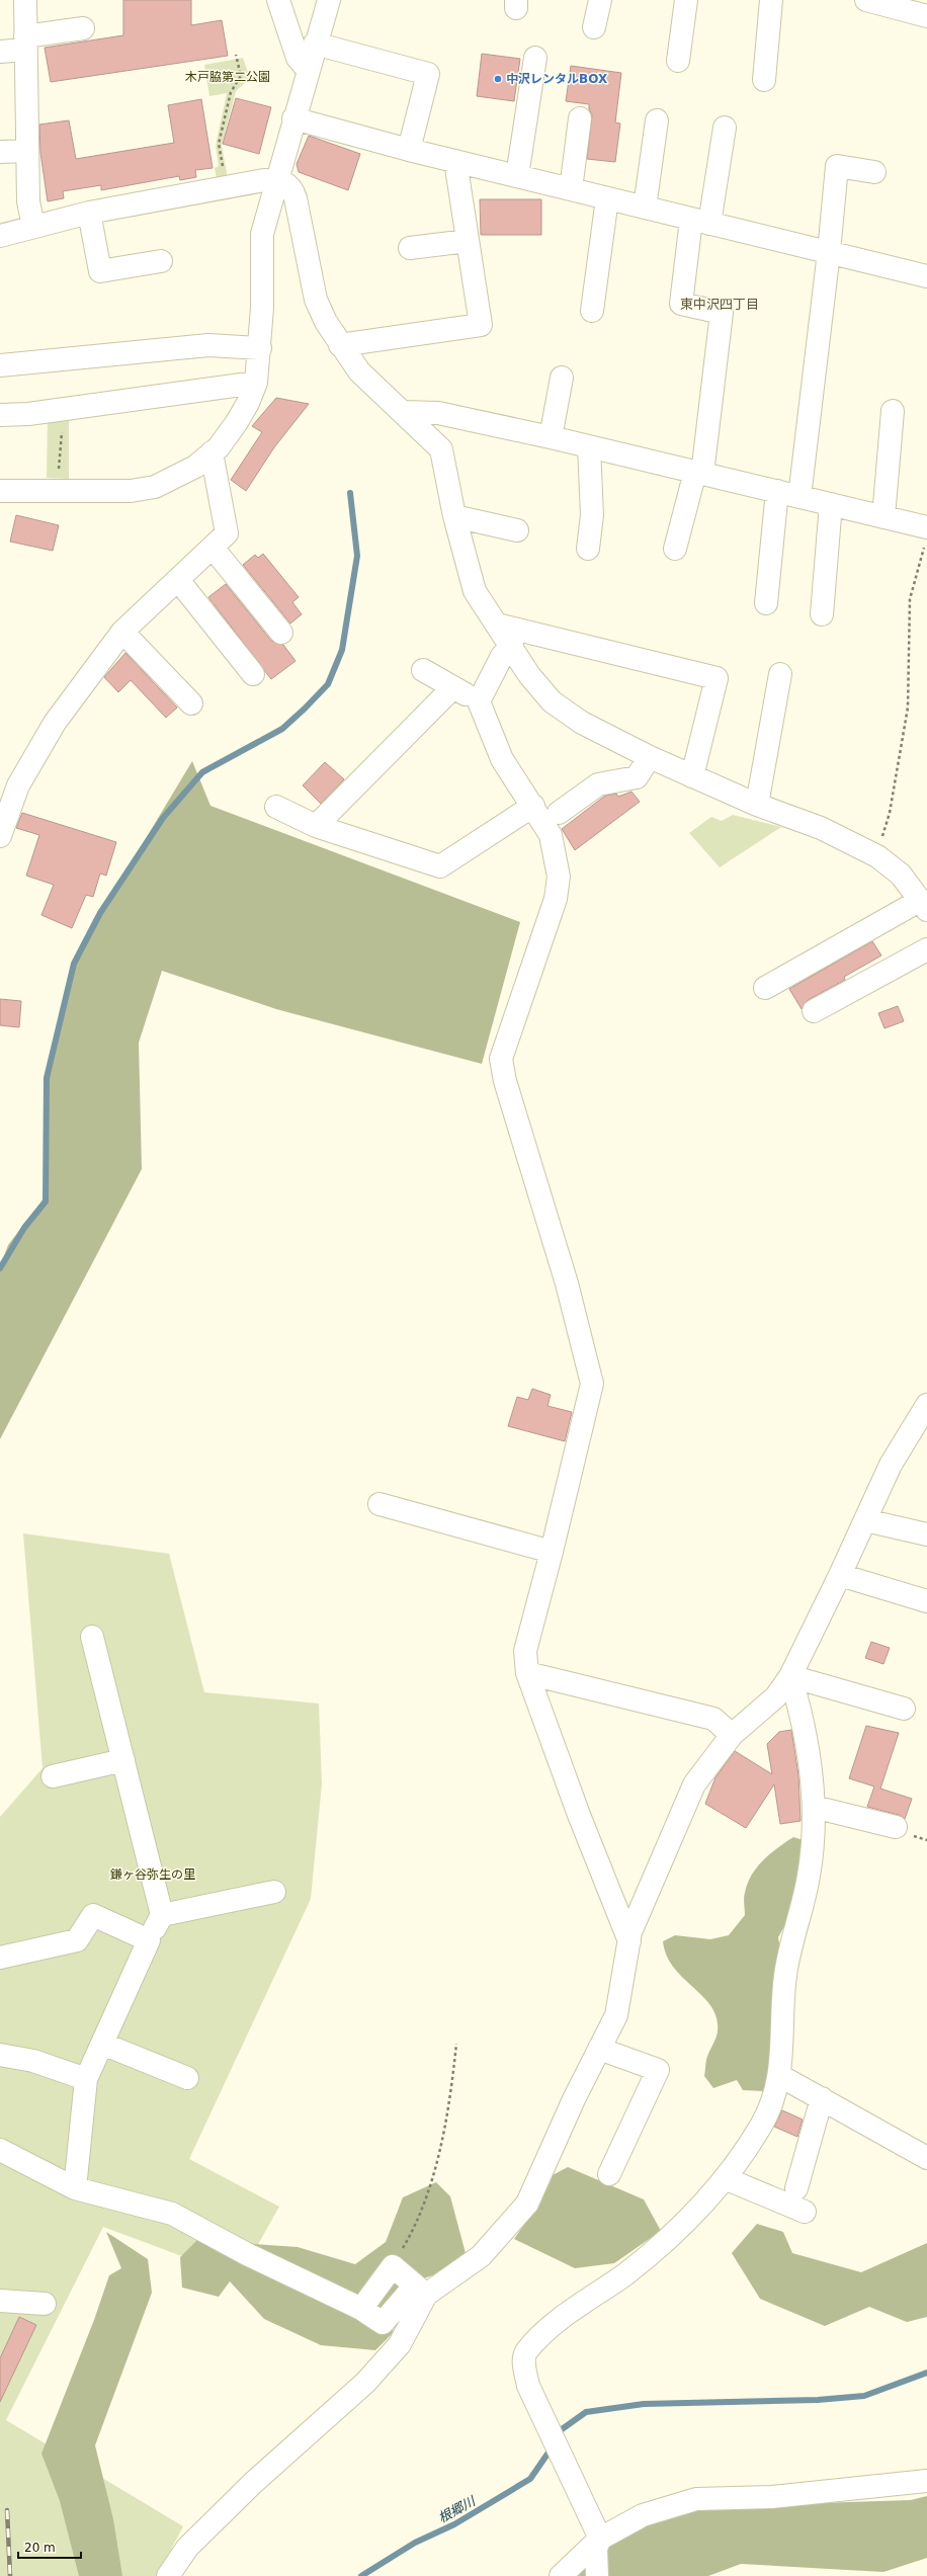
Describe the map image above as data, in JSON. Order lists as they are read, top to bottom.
{
  "districts": ["東中沢四丁目"],
  "water": ["根郷川"],
  "parks": ["木戸脇第二公園", "鎌ヶ谷弥生の里"],
  "places": ["中沢レンタルBOX"],
  "scale_bar": "20 m"
}
